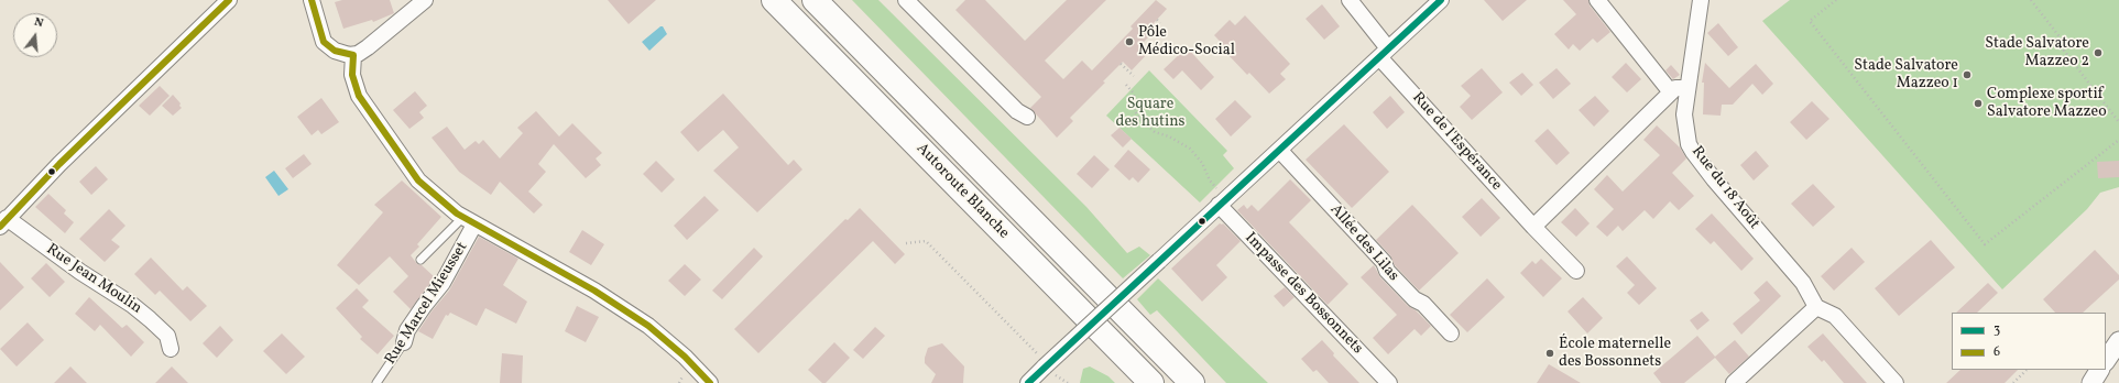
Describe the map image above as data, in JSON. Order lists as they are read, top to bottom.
{
  "streets": {
    "highway": ["Autoroute Blanche"],
    "street": [
      "Rue de l'Espérance",
      "Rue du 18 Août",
      "Allée des Lilas",
      "Rue Jean Moulin",
      "Impasse des Bossonnets",
      "Rue Marcel Mieusset"
    ]
  },
  "parks": ["Square des hutins"],
  "places": [
    "Pôle Médico-Social",
    "Stade Salvatore Mazzeo 2",
    "Stade Salvatore Mazzeo 1",
    "Complexe sportif Salvatore Mazzeo",
    "École maternelle des Bossonnets"
  ],
  "lines": ["transit line 3", "transit line 6"],
  "legend": ["3", "6"],
  "north": "top"
}
